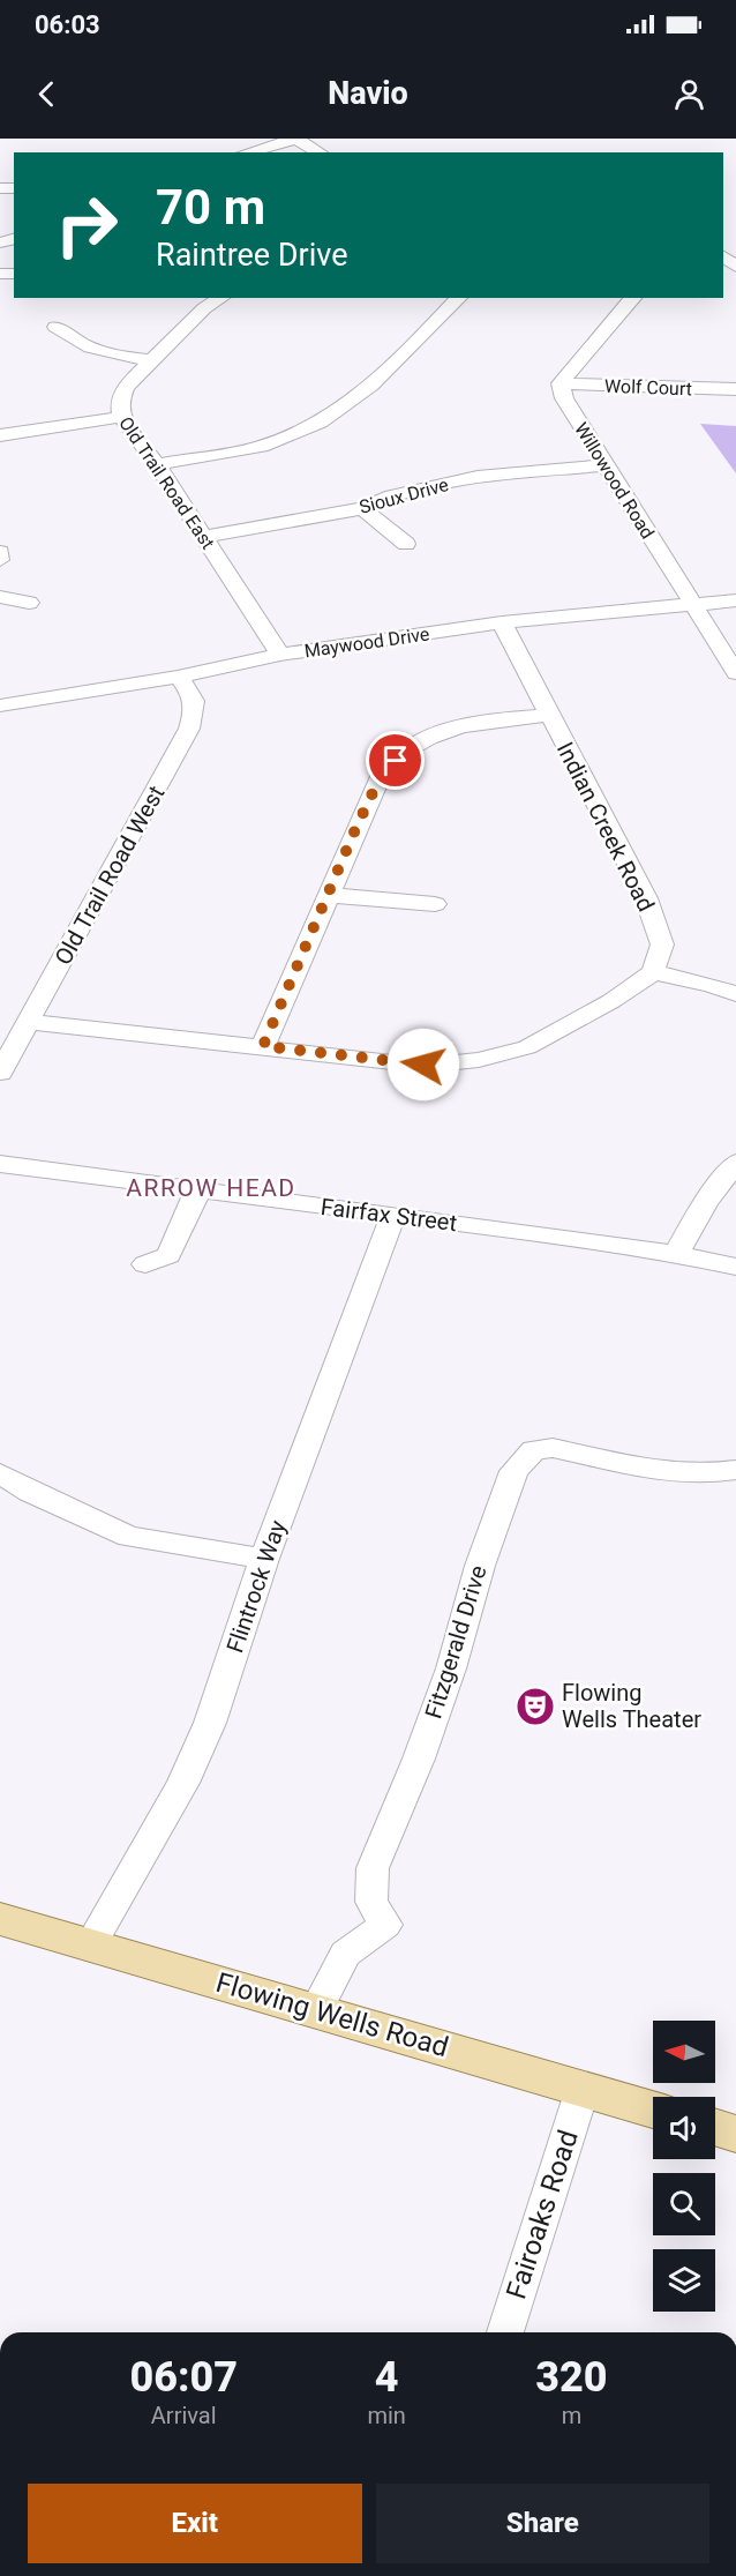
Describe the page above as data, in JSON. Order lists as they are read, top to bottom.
{
  "streets": {
    "main road": ["Flowing Wells Road"],
    "street": [
      "Wolf Court",
      "Willowood Road",
      "Old Trail Road East",
      "Sioux Drive",
      "Maywood Drive",
      "Indian Creek Road",
      "Old Trail Road West",
      "Fairfax Street",
      "Flintrock Way",
      "Fitzgerald Drive",
      "Fairoaks Road"
    ]
  },
  "crossings": [
    ["Wolf Court", "Willowood Road"],
    ["Willowood Road", "Sioux Drive"],
    ["Willowood Road", "Maywood Drive"],
    ["Old Trail Road East", "Sioux Drive"],
    ["Old Trail Road East", "Maywood Drive"],
    ["Maywood Drive", "Indian Creek Road"],
    ["Maywood Drive", "Old Trail Road West"],
    ["Fairfax Street", "Flintrock Way"],
    ["Flintrock Way", "Flowing Wells Road"],
    ["Fitzgerald Drive", "Flowing Wells Road"],
    ["Flowing Wells Road", "Fairoaks Road"]
  ],
  "districts": ["ARROW HEAD"],
  "places": {
    "theatre": ["Flowing Wells Theater"]
  },
  "north": "left",
  "page": {
    "status": "06:03",
    "header": "Navio",
    "turn": ["70 m", "Raintree Drive"],
    "eta": [
      "06:07",
      "Arrival",
      "4",
      "min",
      "320",
      "m"
    ],
    "buttons": ["Exit", "Share"]
  }
}
